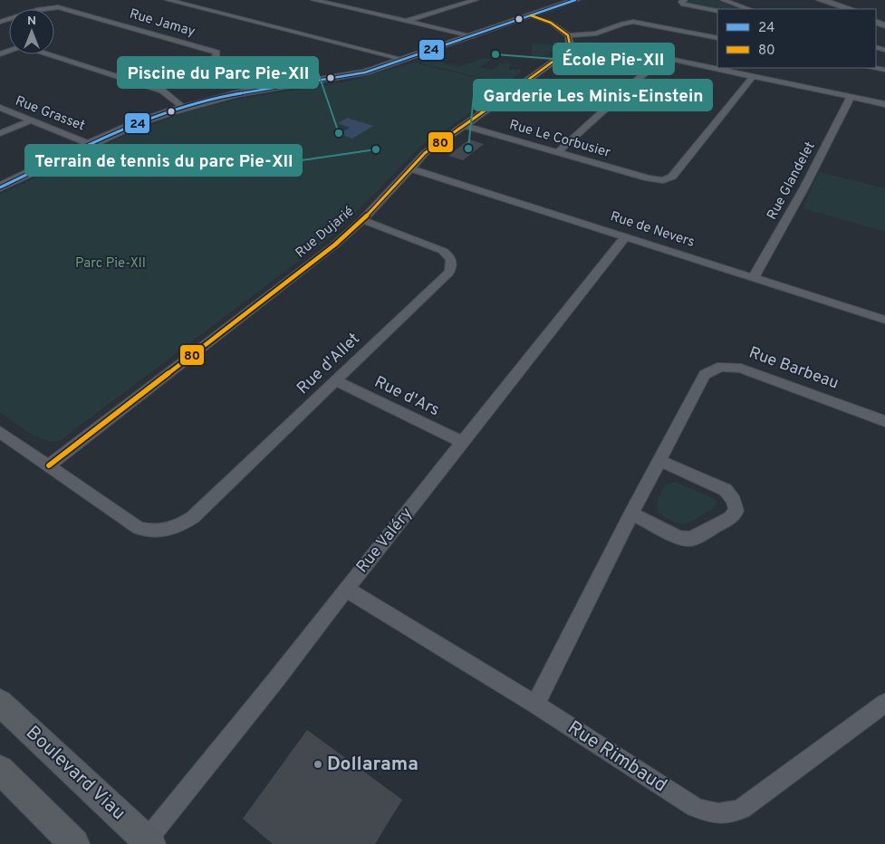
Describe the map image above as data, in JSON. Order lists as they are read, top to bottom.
{
  "streets": {
    "street": [
      "Rue Jamay",
      "Rue Grasset",
      "Rue Le Corbusier",
      "Rue Glandelet",
      "Rue de Nevers",
      "Rue Dujarié",
      "Rue d'Allet",
      "Rue Barbeau",
      "Rue d'Ars",
      "Rue Valéry",
      "Rue Rimbaud",
      "Boulevard Viau"
    ]
  },
  "crossings": [
    ["Rue Le Corbusier", "Rue Dujarié"],
    ["Rue Glandelet", "Rue de Nevers"],
    ["Rue de Nevers", "Rue Dujarié"],
    ["Rue de Nevers", "Rue Valéry"],
    ["Rue Dujarié", "Rue d'Allet"],
    ["Rue d'Allet", "Rue d'Ars"],
    ["Rue Barbeau", "Rue Rimbaud"],
    ["Rue d'Ars", "Rue Valéry"],
    ["Rue Valéry", "Rue Rimbaud"],
    ["Rue Valéry", "Boulevard Viau"]
  ],
  "parks": ["Parc Pie-XII"],
  "places": [
    "École Pie-XII",
    "Piscine du Parc Pie-XII",
    "Garderie Les Minis-Einstein",
    "Terrain de tennis du parc Pie-XII",
    "Dollarama"
  ],
  "lines": ["transit line 24", "transit line 80"],
  "legend": ["24", "80"],
  "north": "top"
}
